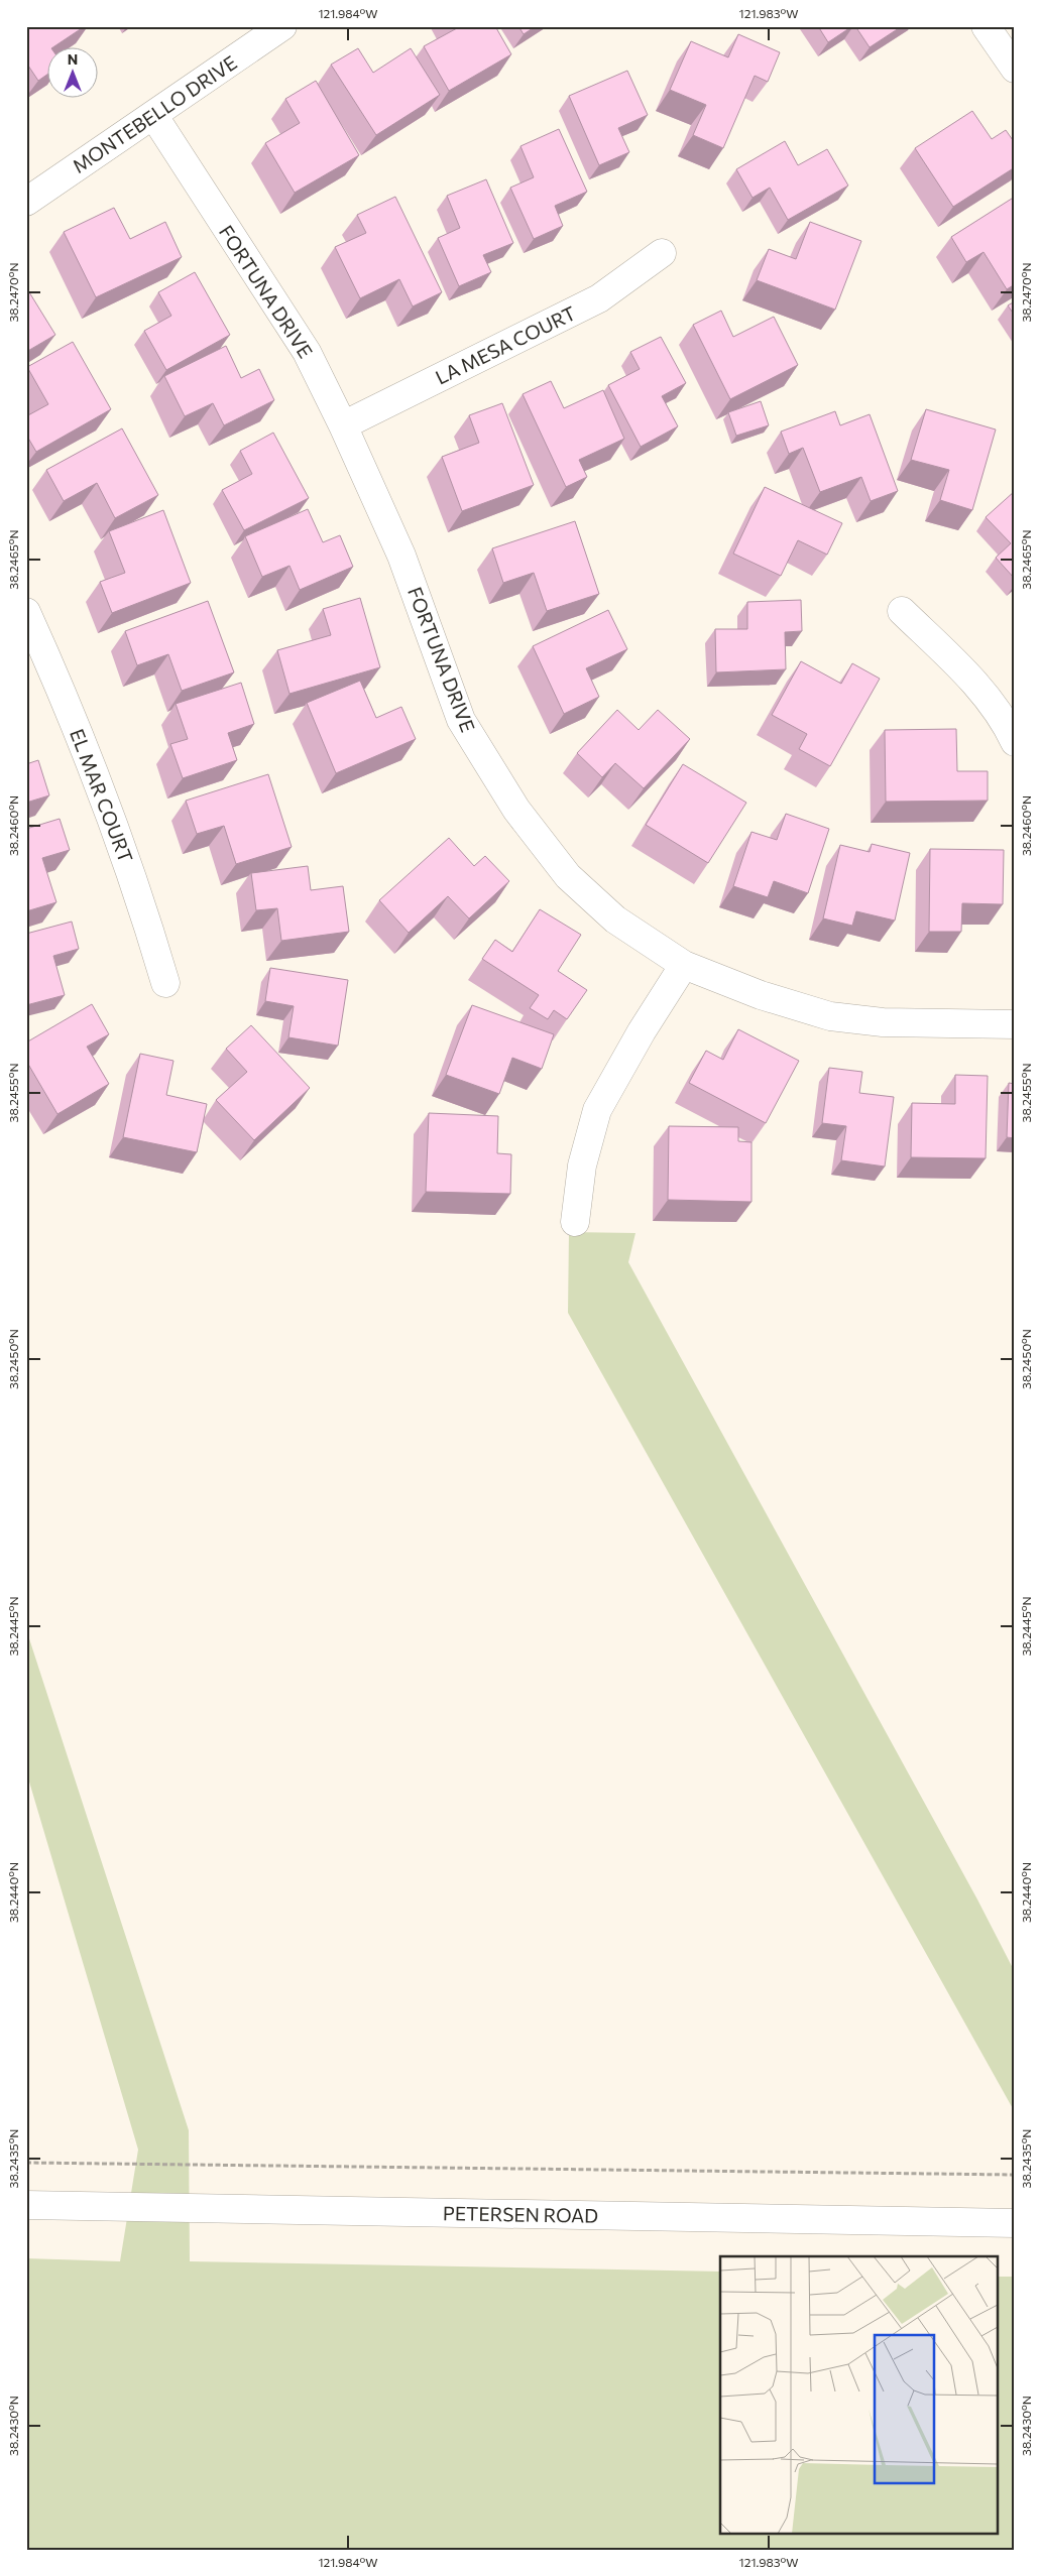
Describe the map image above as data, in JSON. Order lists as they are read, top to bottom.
{
  "streets": {
    "street": [
      "MONTEBELLO DRIVE",
      "FORTUNA DRIVE",
      "LA MESA COURT",
      "EL MAR COURT",
      "PETERSEN ROAD"
    ]
  },
  "crossings": [
    ["MONTEBELLO DRIVE", "FORTUNA DRIVE"],
    ["FORTUNA DRIVE", "LA MESA COURT"]
  ],
  "north": "top",
  "coordinates": [
    "121.984°W",
    "121.983°W",
    "38.2470°N",
    "38.2465°N",
    "38.2460°N",
    "38.2455°N",
    "38.2450°N",
    "38.2445°N",
    "38.2440°N",
    "38.2435°N",
    "38.2430°N"
  ]
}
